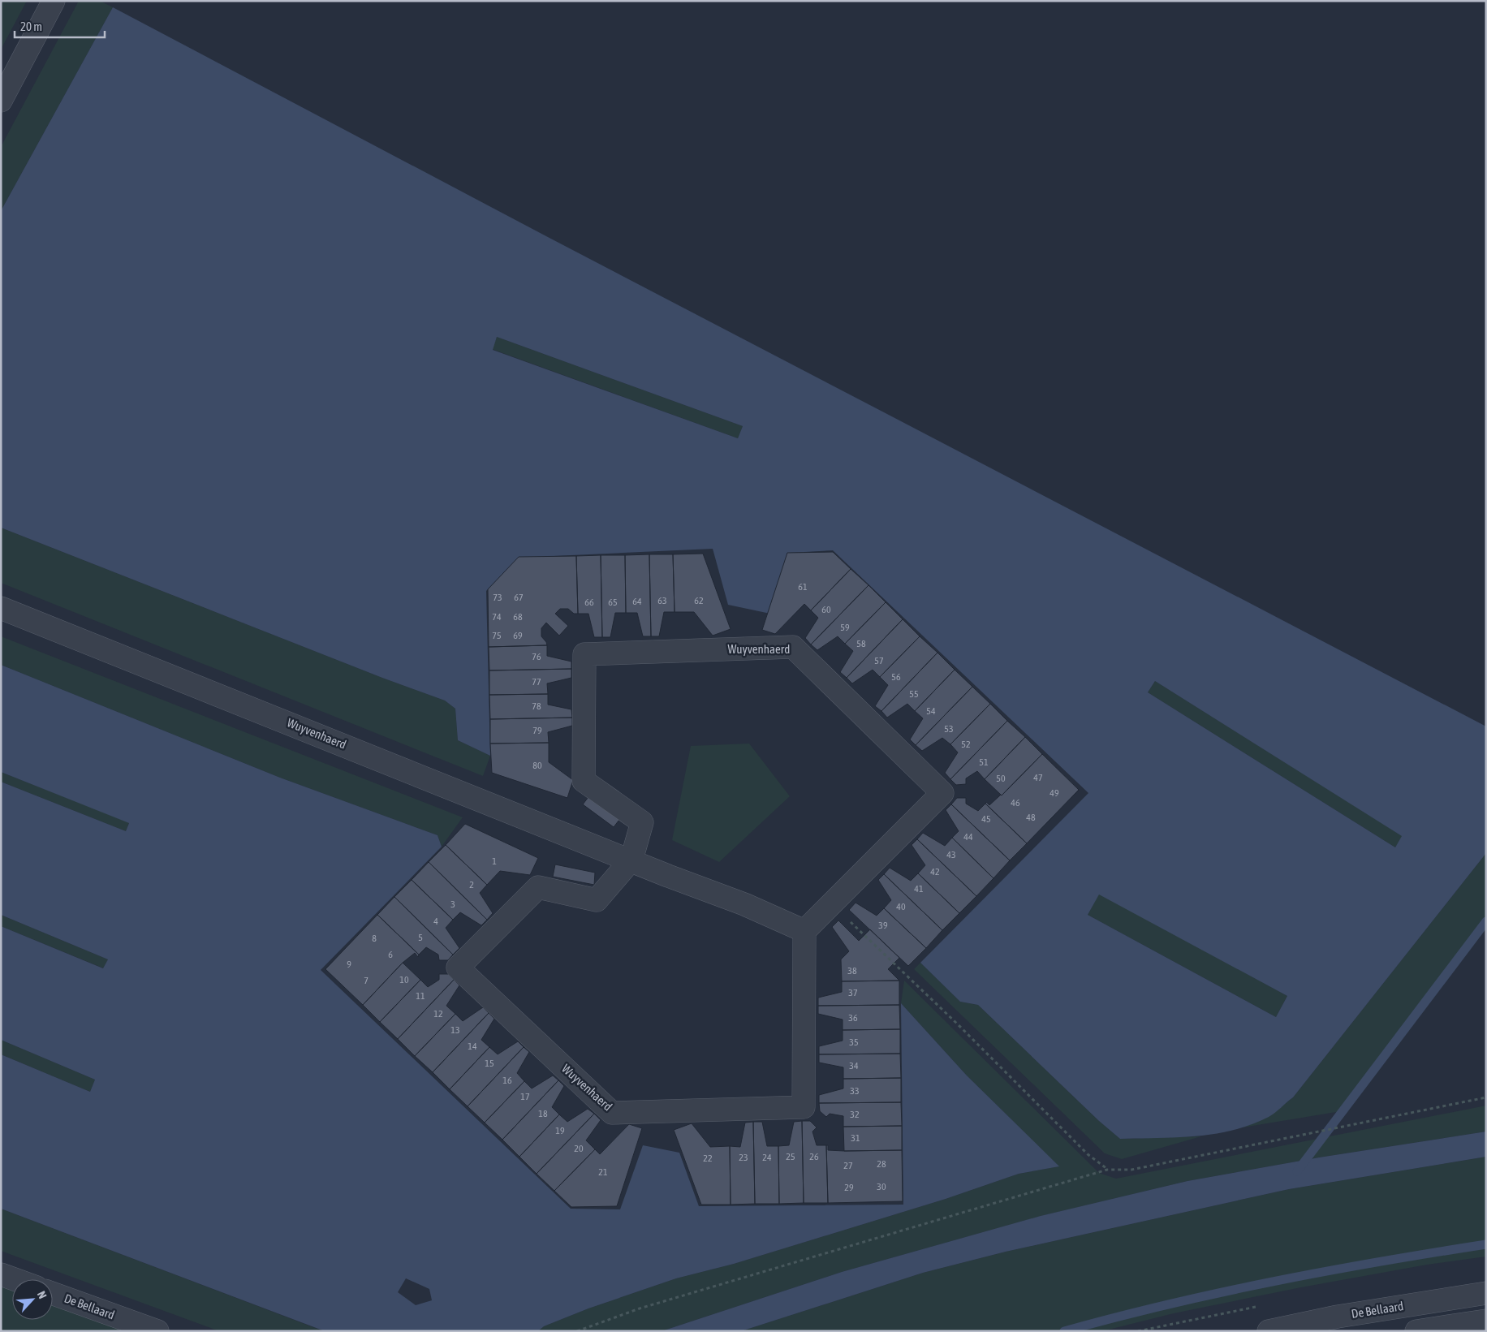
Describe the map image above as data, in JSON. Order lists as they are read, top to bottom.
{
  "streets": {
    "street": ["Wuyvenhaerd", "De Bellaard"]
  },
  "house_numbers": [
    "61",
    "73",
    "67",
    "63",
    "62",
    "64",
    "66",
    "65",
    "60",
    "74",
    "68",
    "59",
    "75",
    "69",
    "58",
    "76",
    "57",
    "56",
    "77",
    "55",
    "78",
    "54",
    "53",
    "79",
    "52",
    "51",
    "80",
    "47",
    "50",
    "49",
    "46",
    "48",
    "45",
    "44",
    "43",
    "1",
    "42",
    "2",
    "41",
    "3",
    "40",
    "4",
    "39",
    "5",
    "8",
    "6",
    "9",
    "38",
    "10",
    "7",
    "37",
    "11",
    "12",
    "36",
    "13",
    "35",
    "14",
    "15",
    "34",
    "16",
    "33",
    "17",
    "18",
    "32",
    "19",
    "31",
    "20",
    "25",
    "26",
    "23",
    "24",
    "22",
    "28",
    "27",
    "21",
    "30",
    "29"
  ],
  "scale_bar": "20 m",
  "north": "top right"
}
